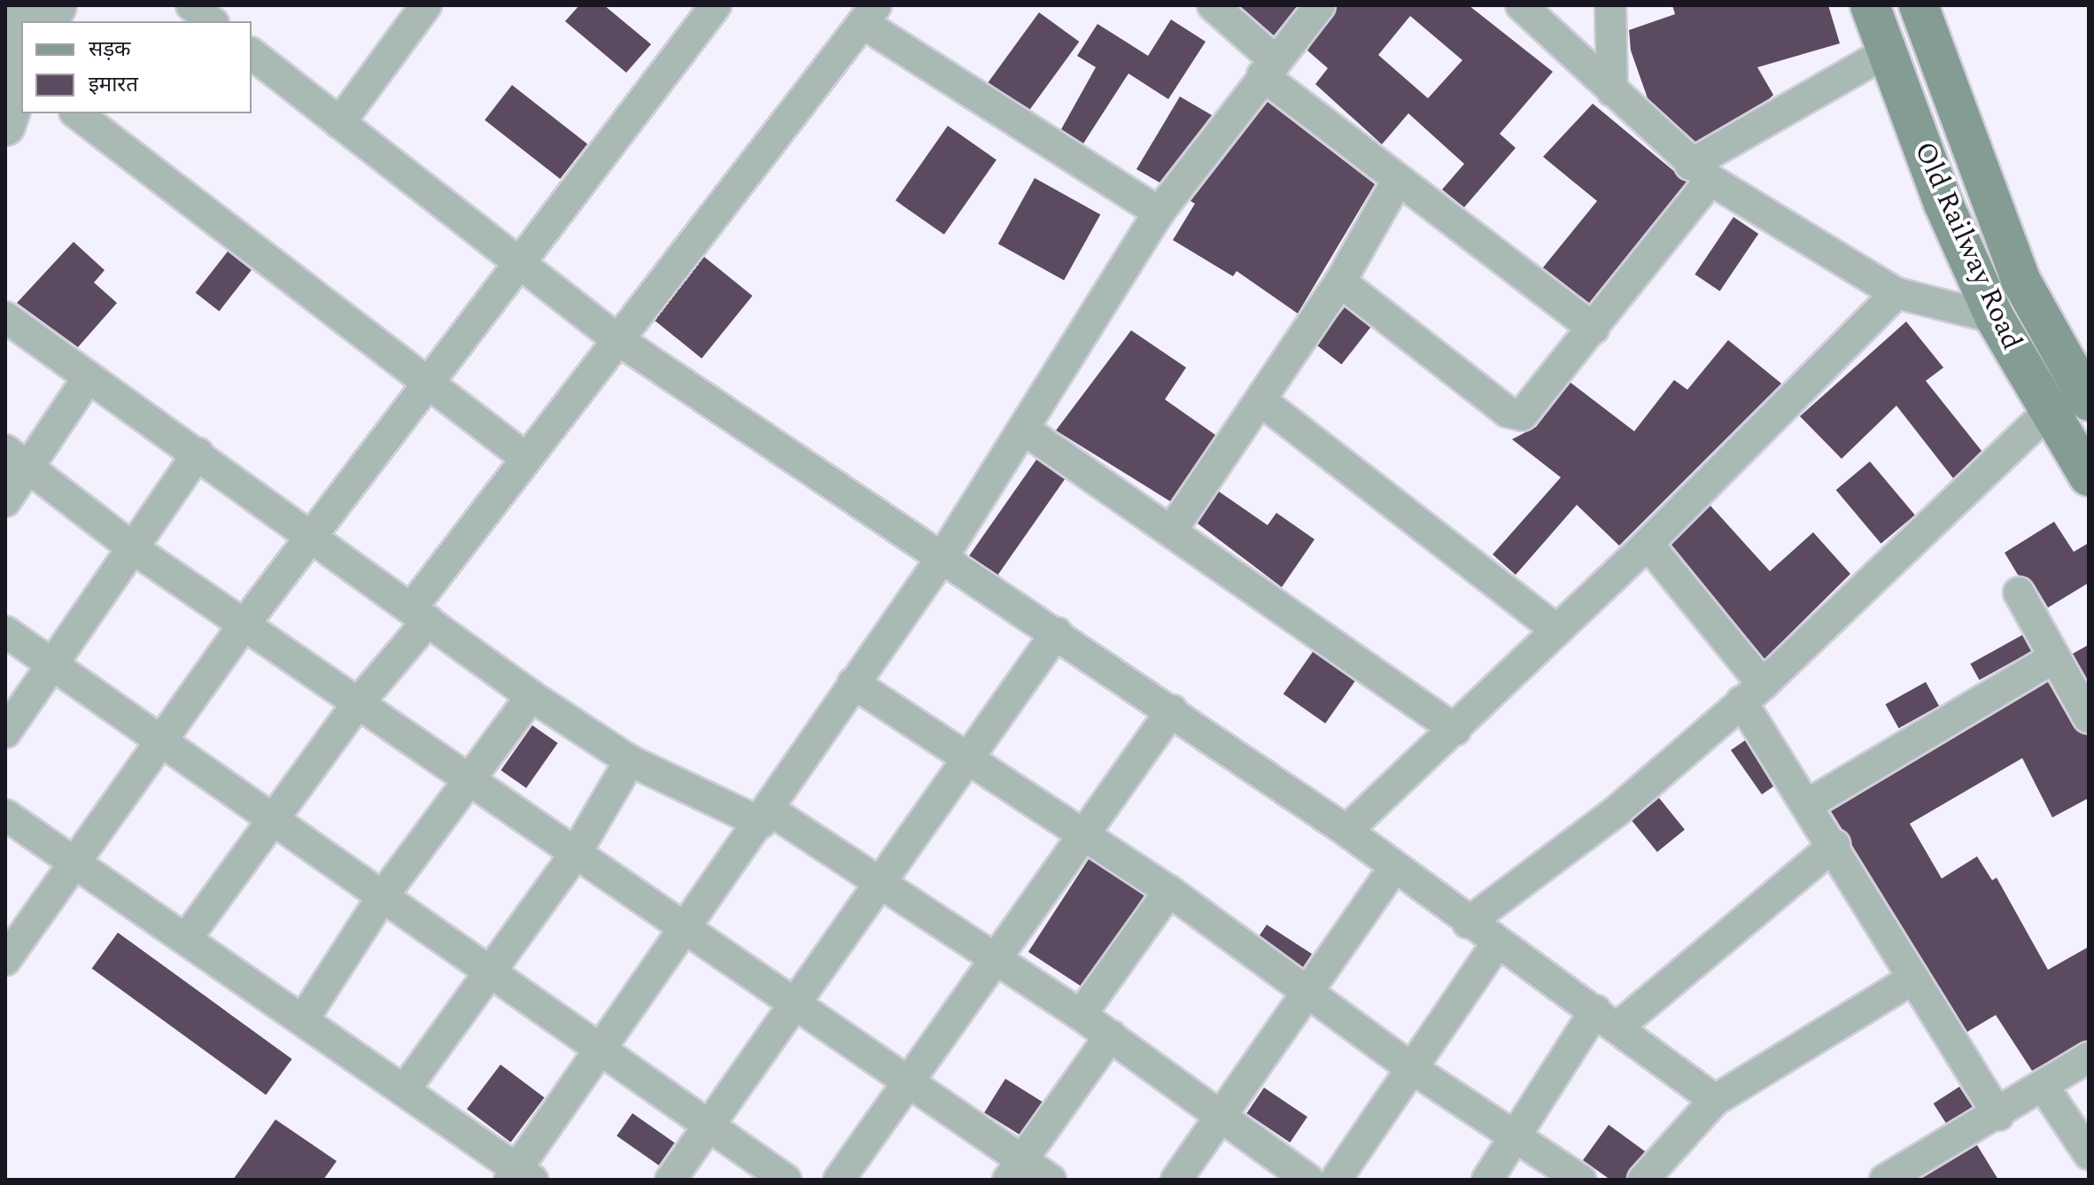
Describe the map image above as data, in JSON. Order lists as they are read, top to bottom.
{
  "streets": {
    "main road": ["Old Railway Road"]
  },
  "legend": ["सड़क", "इमारत"]
}
